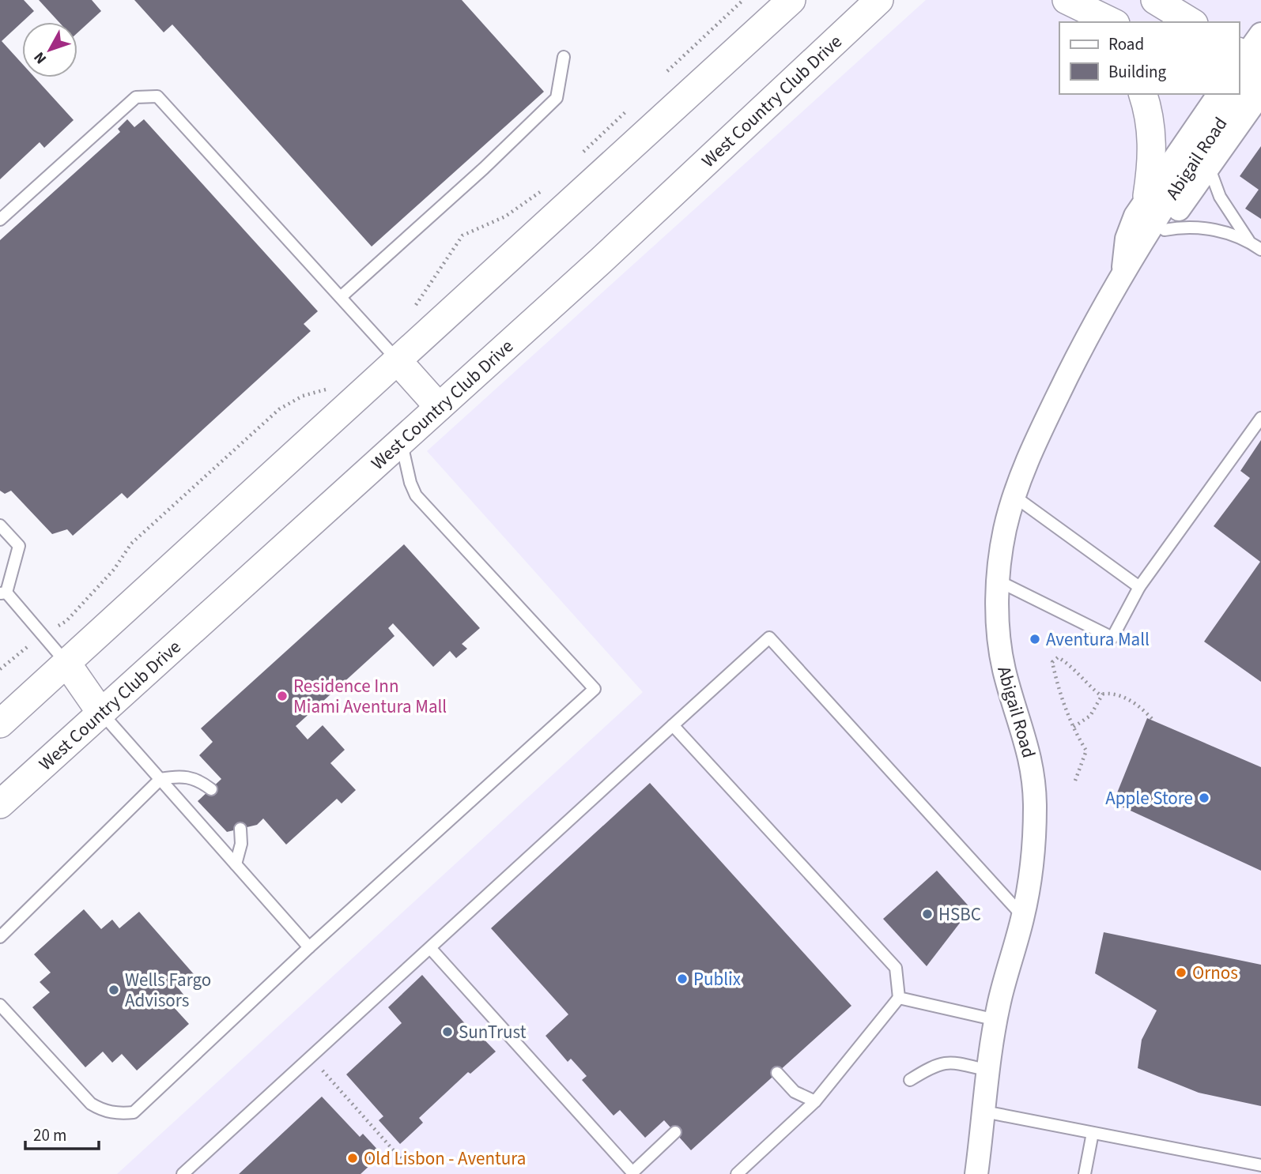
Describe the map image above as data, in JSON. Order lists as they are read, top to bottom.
{
  "streets": {
    "street": ["West Country Club Drive", "Abigail Road"]
  },
  "places": [
    "Aventura Mall",
    "Residence Inn Miami Aventura Mall",
    "Apple Store",
    "HSBC",
    "Ornos",
    "Publix",
    "Wells Fargo Advisors",
    "SunTrust",
    "Old Lisbon - Aventura"
  ],
  "legend": ["Road", "Building"],
  "scale_bar": "20 m",
  "north": "bottom left"
}
